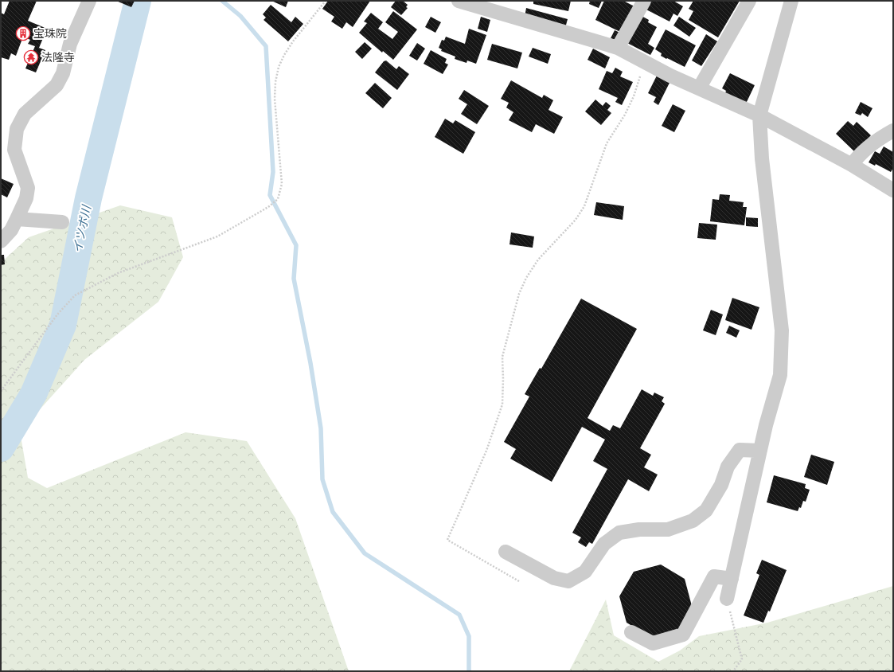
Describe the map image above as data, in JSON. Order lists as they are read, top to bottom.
{
  "water": ["イツボ川"],
  "places": {
    "building": ["宝珠院"],
    "temple": ["法隆寺"]
  }
}
